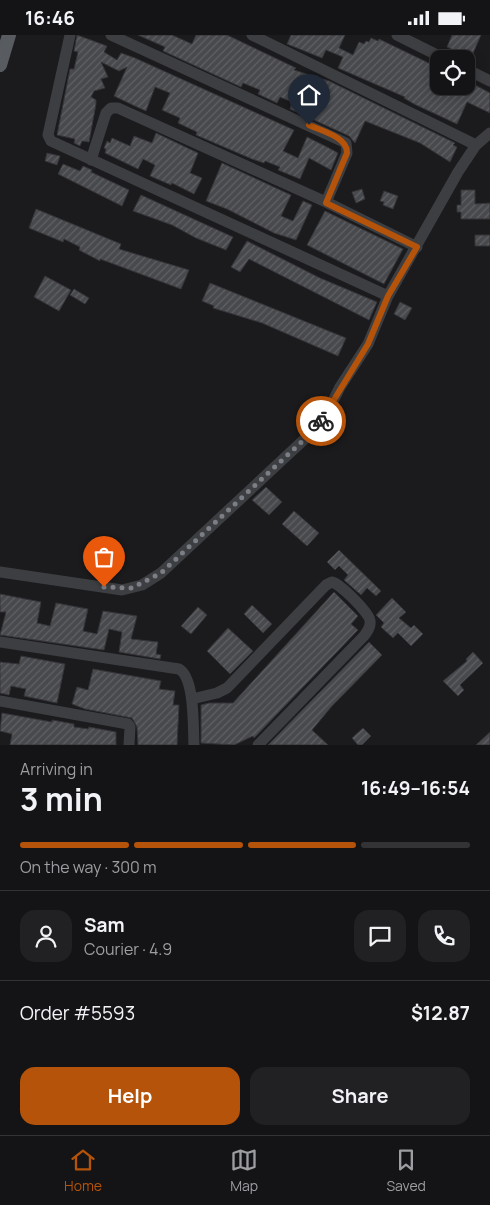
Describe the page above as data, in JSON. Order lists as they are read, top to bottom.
{
  "page": {
    "status": "16:46",
    "heading": ["3 min", "Arriving in", "16:49–16:54"],
    "panel": [
      "Sam",
      "Courier · 4.9",
      "Order #5593",
      "$12.87"
    ],
    "bar": "On the way · 300 m",
    "buttons": ["Help", "Share"],
    "tabs": ["Home", "Map", "Saved"]
  }
}
